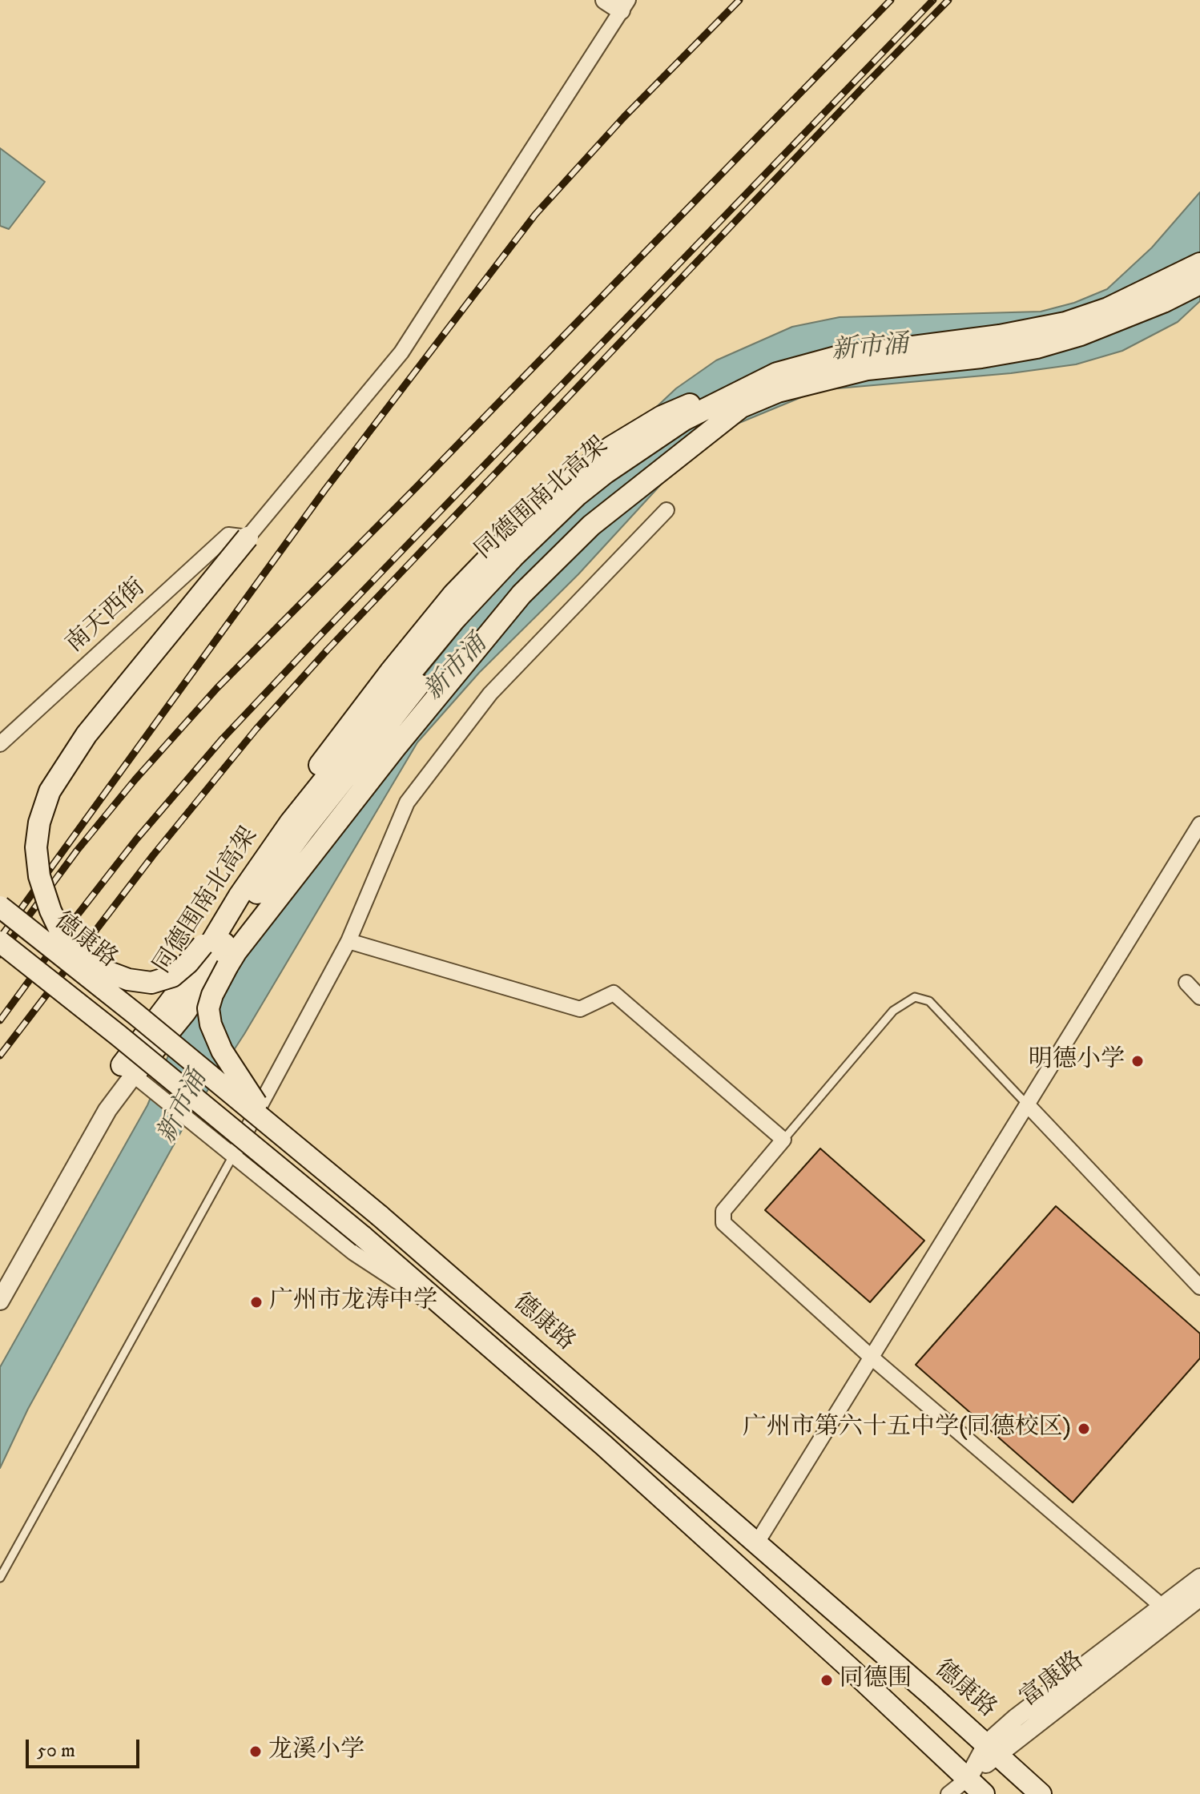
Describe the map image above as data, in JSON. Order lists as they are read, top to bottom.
{
  "streets": {
    "main road": ["同德围南北高架", "德康路"],
    "street": ["南天西街", "富康路"]
  },
  "crossings": [
    ["德康路", "富康路"]
  ],
  "water": ["新市涌"],
  "places": [
    "明德小学",
    "广州市龙涛中学",
    "广州市第六十五中学(同德校区)",
    "同德围",
    "龙溪小学"
  ],
  "scale_bar": "50 m"
}
